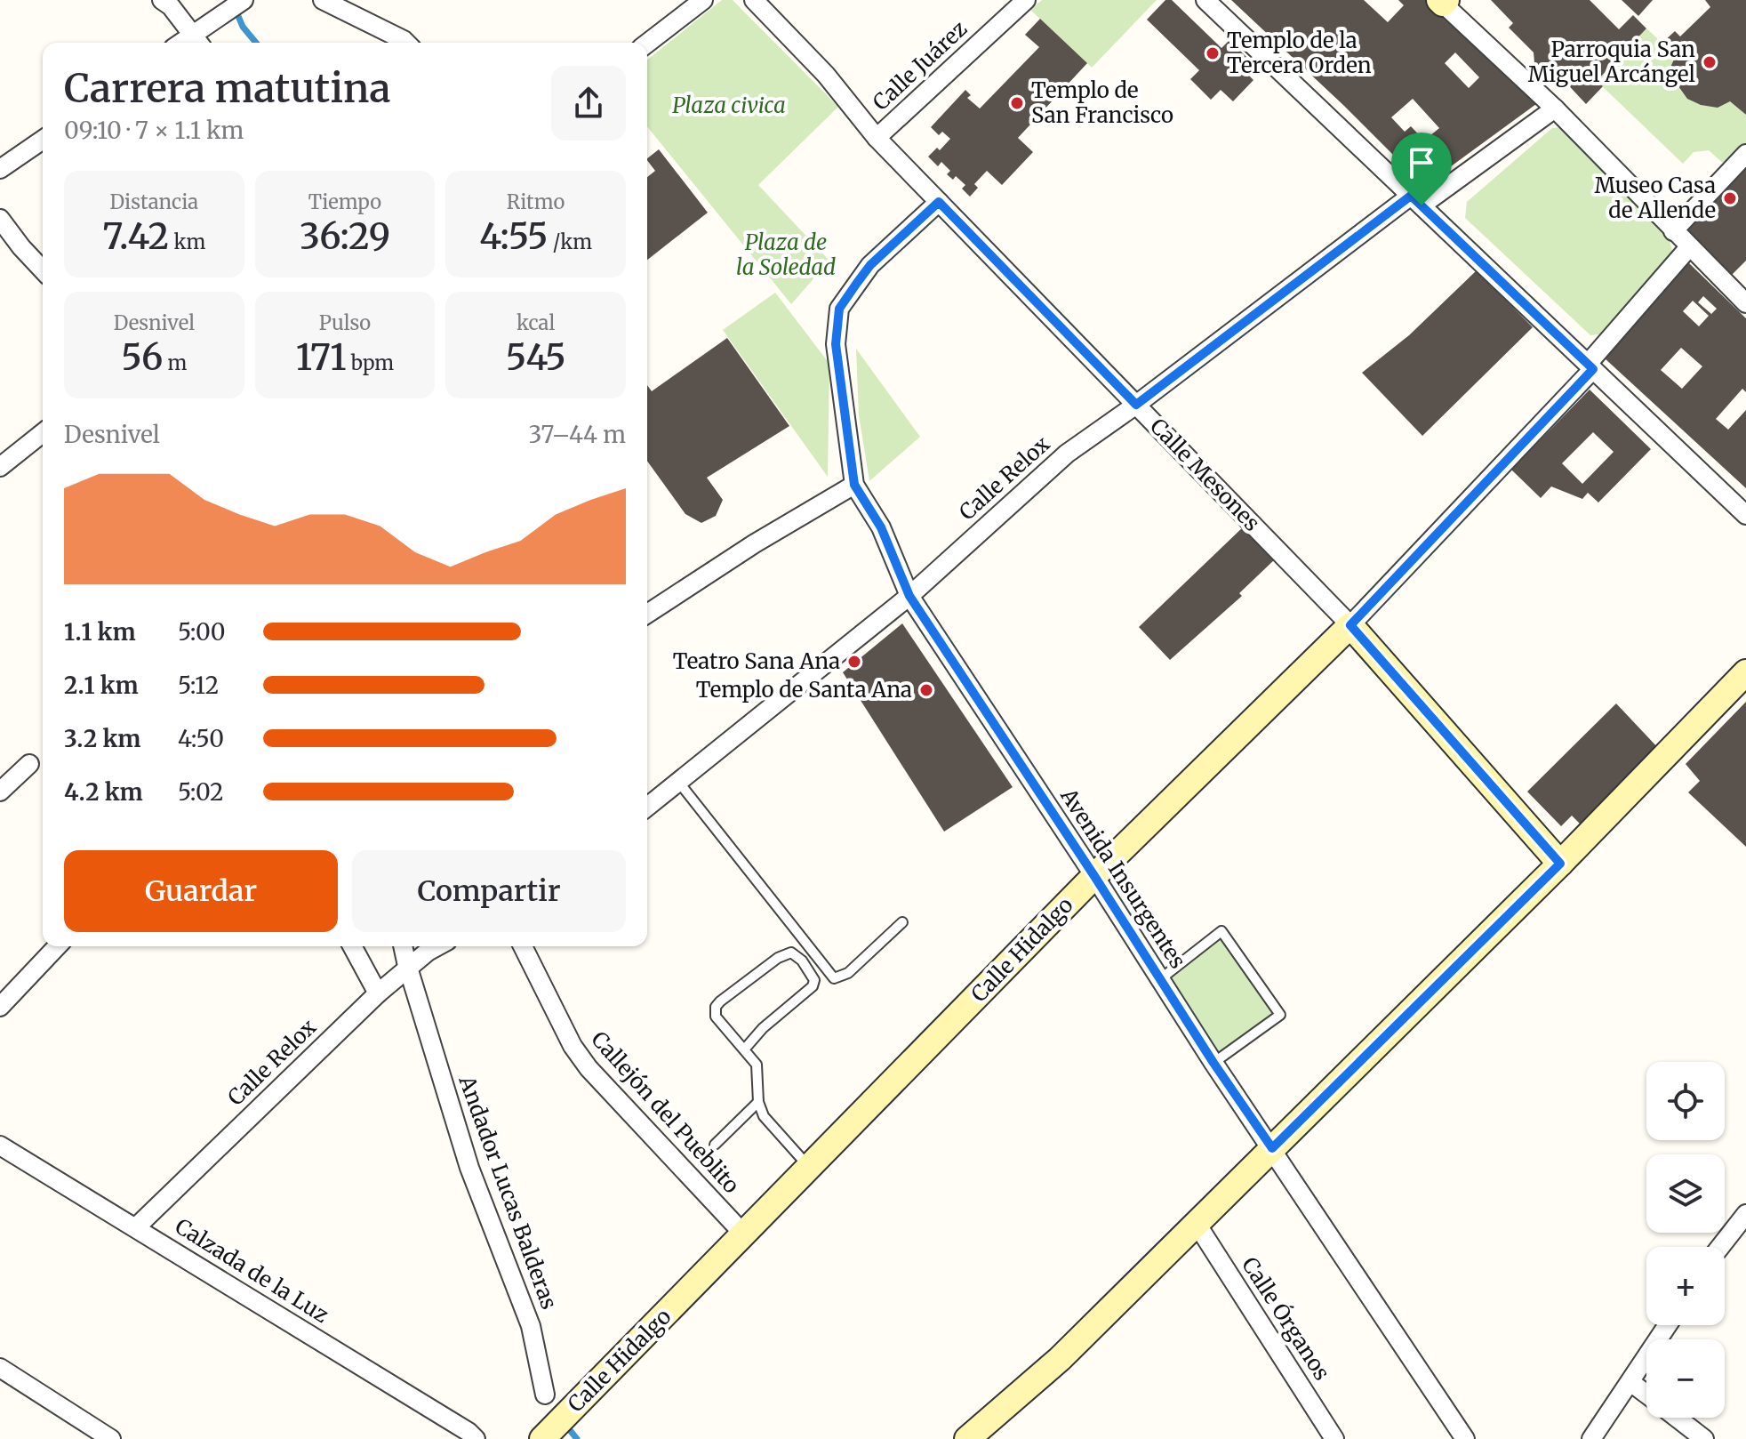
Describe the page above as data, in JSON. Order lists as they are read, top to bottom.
{
  "streets": {
    "main road": ["Calle Mesones", "Calle Hidalgo"],
    "street": [
      "Calle Juárez",
      "Calle Relox",
      "Avenida Insurgentes",
      "Callejón del Pueblito",
      "Andador Lucas Balderas",
      "Calzada de la Luz",
      "Calle Órganos"
    ]
  },
  "crossings": [
    ["Calle Juárez", "Calle Mesones"],
    ["Calle Mesones", "Calle Relox"],
    ["Calle Mesones", "Avenida Insurgentes"],
    ["Calle Mesones", "Calle Hidalgo"],
    ["Calle Relox", "Avenida Insurgentes"],
    ["Calle Relox", "Andador Lucas Balderas"],
    ["Calle Relox", "Calzada de la Luz"],
    ["Avenida Insurgentes", "Calle Hidalgo"],
    ["Calle Hidalgo", "Callejón del Pueblito"]
  ],
  "parks": ["Plaza civica", "Plaza de la Soledad"],
  "places": [
    "Templo de la Tercera Orden",
    "Parroquia San Miguel Arcángel",
    "Templo de San Francisco",
    "Museo Casa de Allende",
    "Teatro Sana Ana",
    "Templo de Santa Ana"
  ],
  "page": {
    "heading": ["Carrera matutina", "09:10 · 7 × 1.1 km"],
    "stats": [
      ["Distancia", "7.42 km"],
      ["Tiempo", "36:29"],
      ["Ritmo", "4:55 /km"],
      ["Desnivel", "56 m"],
      ["Pulso", "171 bpm"],
      ["kcal", "545"]
    ],
    "chart": ["Desnivel", "37–44 m"],
    "list": [
      {
        "name": "1.1 km",
        "note": "5:00"
      },
      {
        "name": "2.1 km",
        "note": "5:12"
      },
      {
        "name": "3.2 km",
        "note": "4:50"
      },
      {
        "name": "4.2 km",
        "note": "5:02"
      }
    ],
    "buttons": ["Guardar", "Compartir"],
    "map_buttons": ["+", "−"]
  }
}
